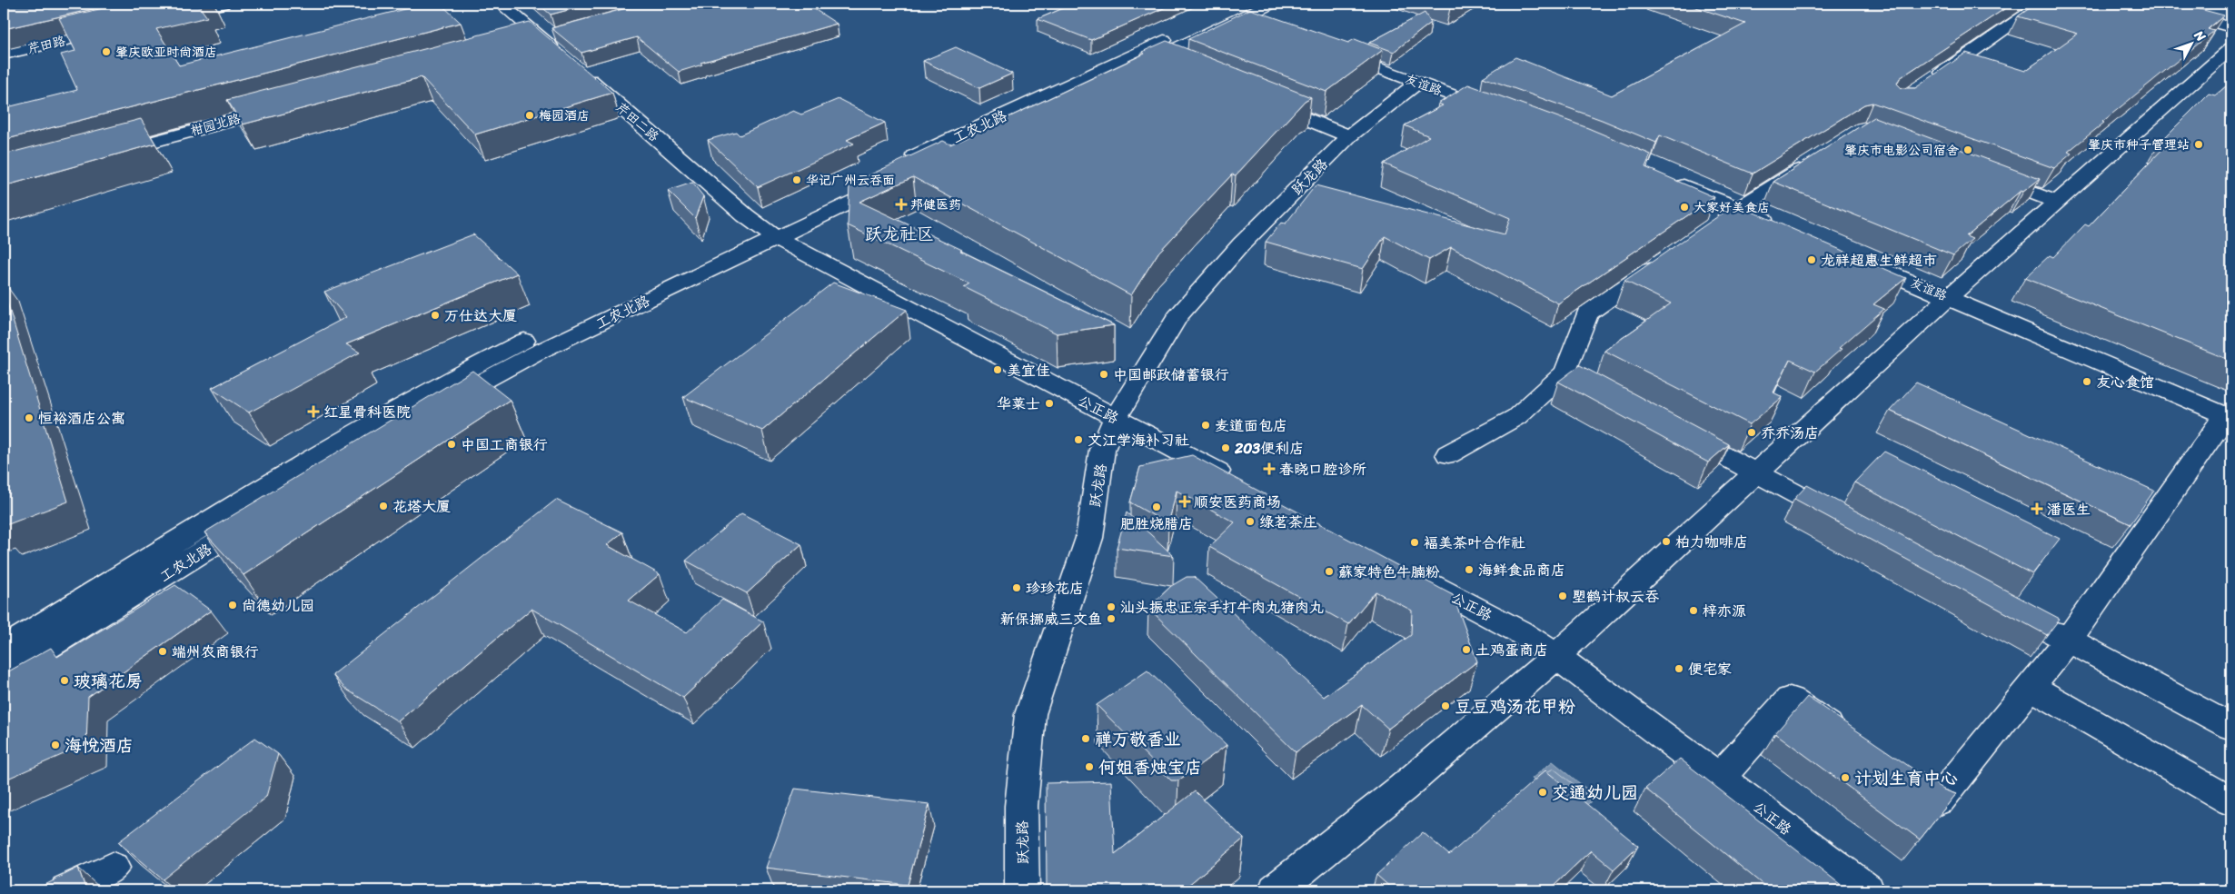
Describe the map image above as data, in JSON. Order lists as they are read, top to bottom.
{
  "streets": {
    "street": [
      "芹田路",
      "友谊路",
      "芹田二路",
      "柑园北路",
      "工农北路",
      "跃龙路",
      "公正路"
    ]
  },
  "crossings": [
    ["友谊路", "跃龙路"],
    ["芹田二路", "工农北路"],
    ["芹田二路", "公正路"],
    ["工农北路", "公正路"],
    ["跃龙路", "公正路"]
  ],
  "districts": ["跃龙社区"],
  "places": {
    "other": [
      "肇庆欧亚时尚酒店",
      "梅园酒店",
      "肇庆市种子管理站",
      "肇庆市电影公司宿舍",
      "华记广州云吞面",
      "大家好美食店",
      "龙祥超惠生鲜超市",
      "万仕达大厦",
      "美宜佳",
      "中国邮政储蓄银行",
      "友心食馆",
      "华莱士",
      "恒裕酒店公寓",
      "麦道面包店",
      "乔乔汤店",
      "文江学海补习社",
      "中国工商银行",
      "203便利店",
      "花塔大厦",
      "肥胜烧腊店",
      "绿茗茶庄",
      "柏力咖啡店",
      "褔美茶叶合作社",
      "海鲜食品商店",
      "蘇家特色牛腩粉",
      "珍珍花店",
      "塱鹤计叔云吞",
      "尚德幼儿园",
      "汕头振忠正宗手打牛肉丸猪肉丸",
      "梓亦源",
      "新保挪威三文鱼",
      "土鸡蛋商店",
      "端州农商银行",
      "便宅家",
      "玻璃花房",
      "豆豆鸡汤花甲粉",
      "禅万敬香业",
      "海悦酒店",
      "何姐香烛宝店",
      "计划生育中心",
      "交通幼儿园"
    ],
    "health": [
      "邦健医药",
      "红星骨科医院",
      "春晓口腔诊所",
      "顺安医药商场",
      "潘医生"
    ]
  },
  "north": "top right"
}
